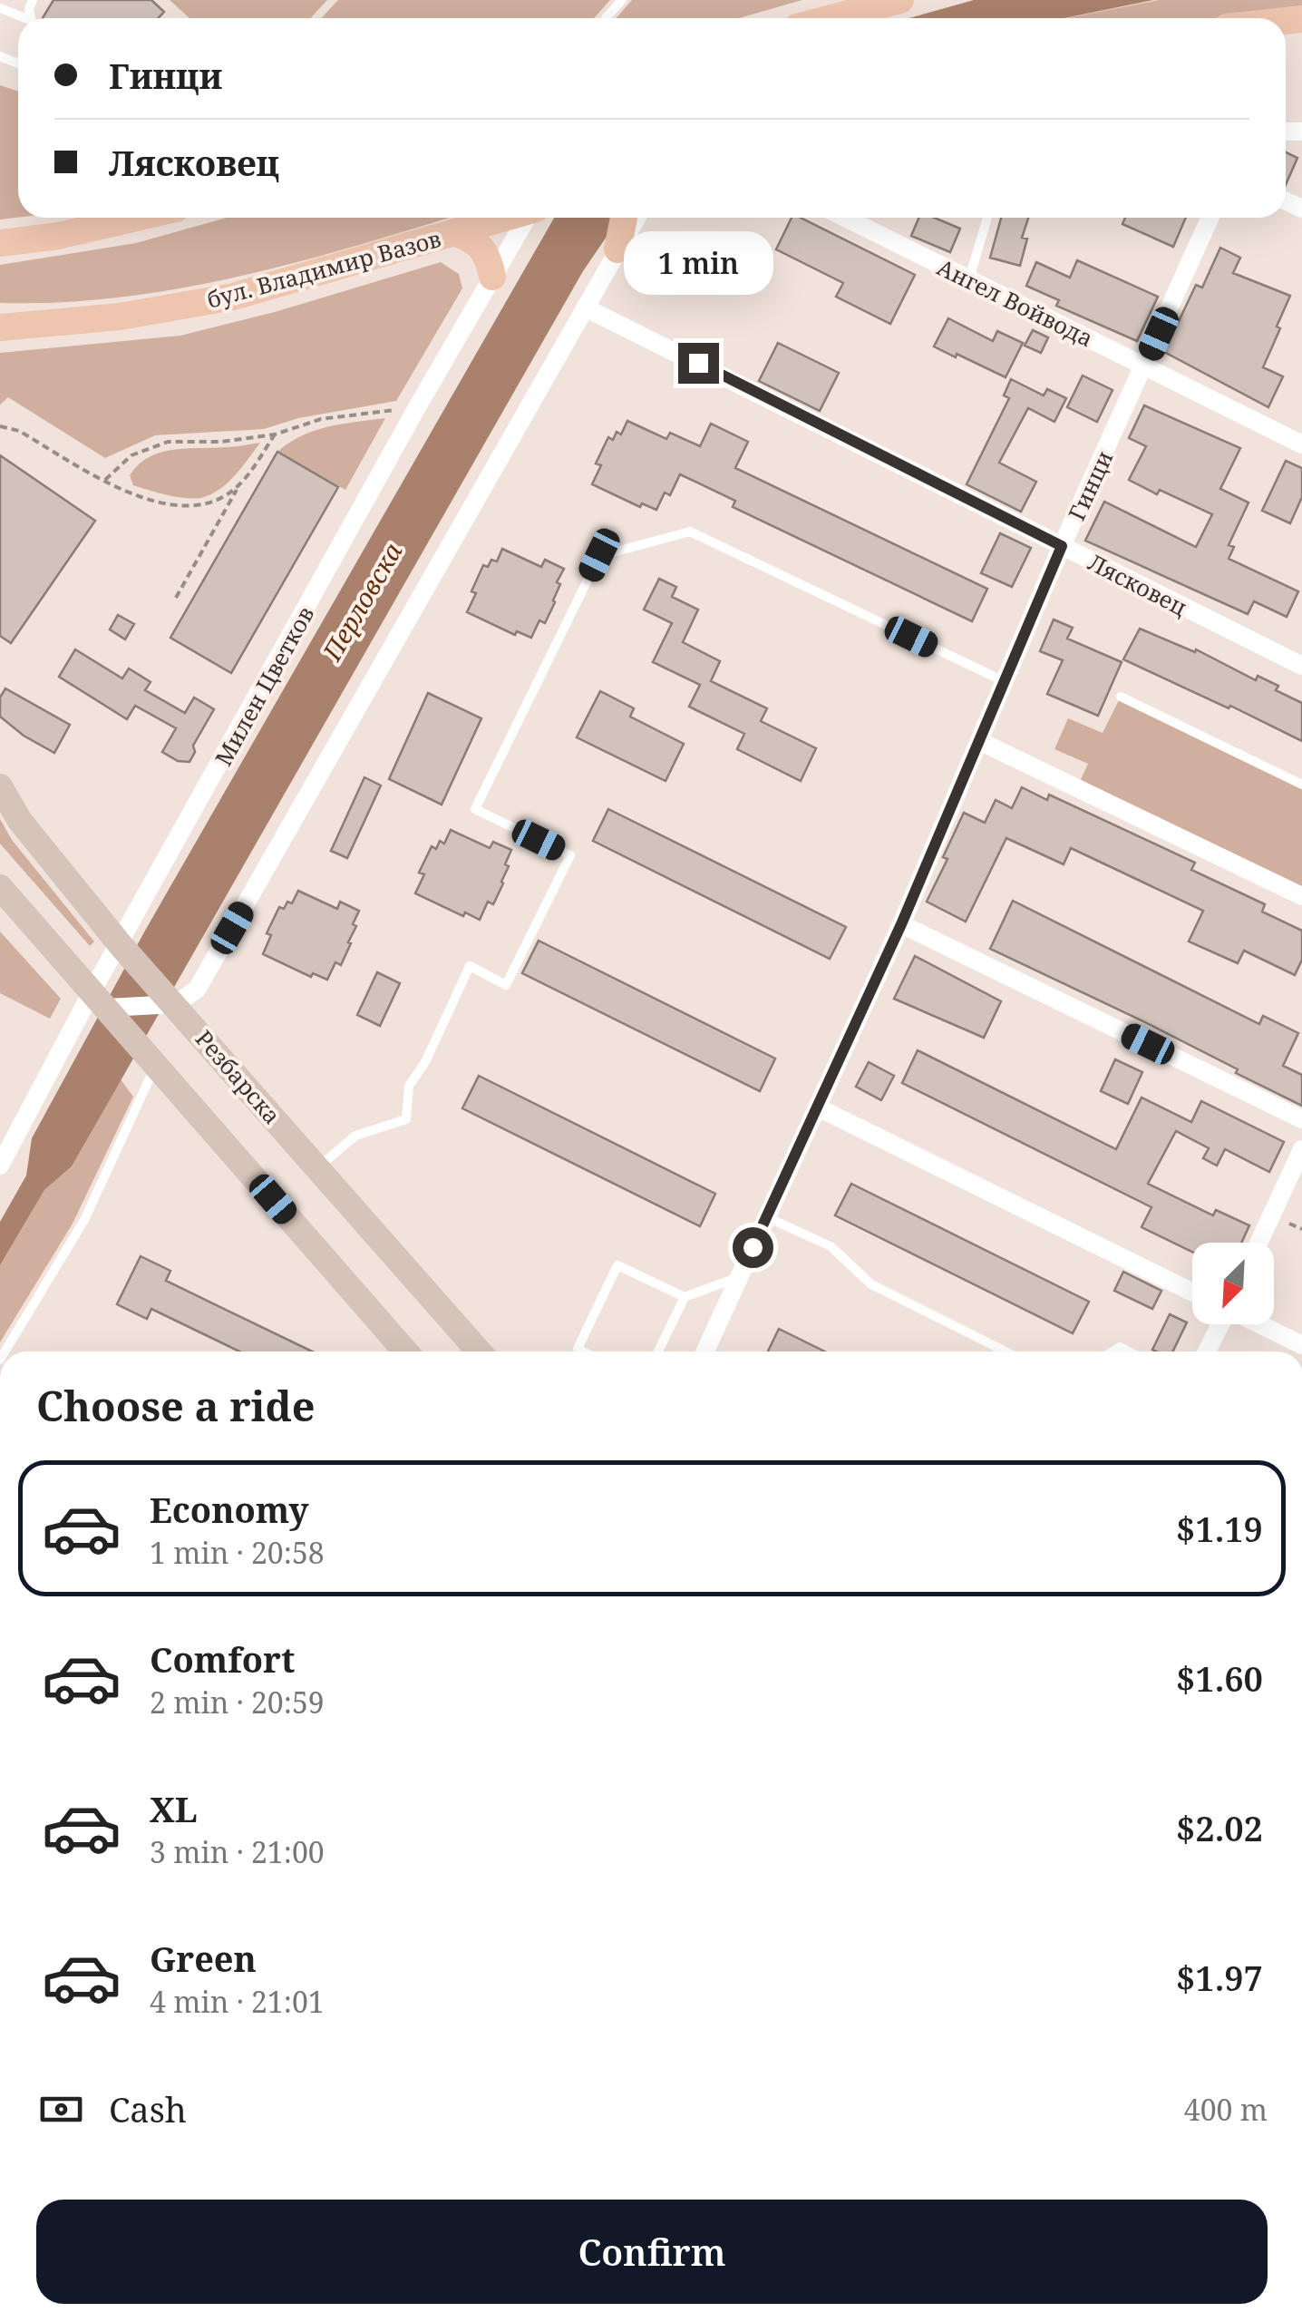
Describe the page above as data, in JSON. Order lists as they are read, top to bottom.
{
  "streets": {
    "main road": ["бул. Владимир Вазов"],
    "street": [
      "Ангел Войвода",
      "Гинци",
      "Лясковец",
      "Милен Цветков",
      "Резбарска"
    ]
  },
  "crossings": [
    ["Ангел Войвода", "Гинци"],
    ["Гинци", "Лясковец"],
    ["Милен Цветков", "Резбарска"]
  ],
  "water": ["Перловска"],
  "north": "bottom left",
  "page": {
    "banner": ["Гинци", "Лясковец"],
    "bubble": "1 min",
    "heading": "Choose a ride",
    "list": [
      {
        "name": "Economy",
        "note": "1 min · 20:58",
        "value": "$1.19"
      },
      {
        "name": "Comfort",
        "note": "2 min · 20:59",
        "value": "$1.60"
      },
      {
        "name": "XL",
        "note": "3 min · 21:00",
        "value": "$2.02"
      },
      {
        "name": "Green",
        "note": "4 min · 21:01",
        "value": "$1.97"
      }
    ],
    "pay": ["Cash", "400 m"],
    "buttons": "Confirm"
  }
}
